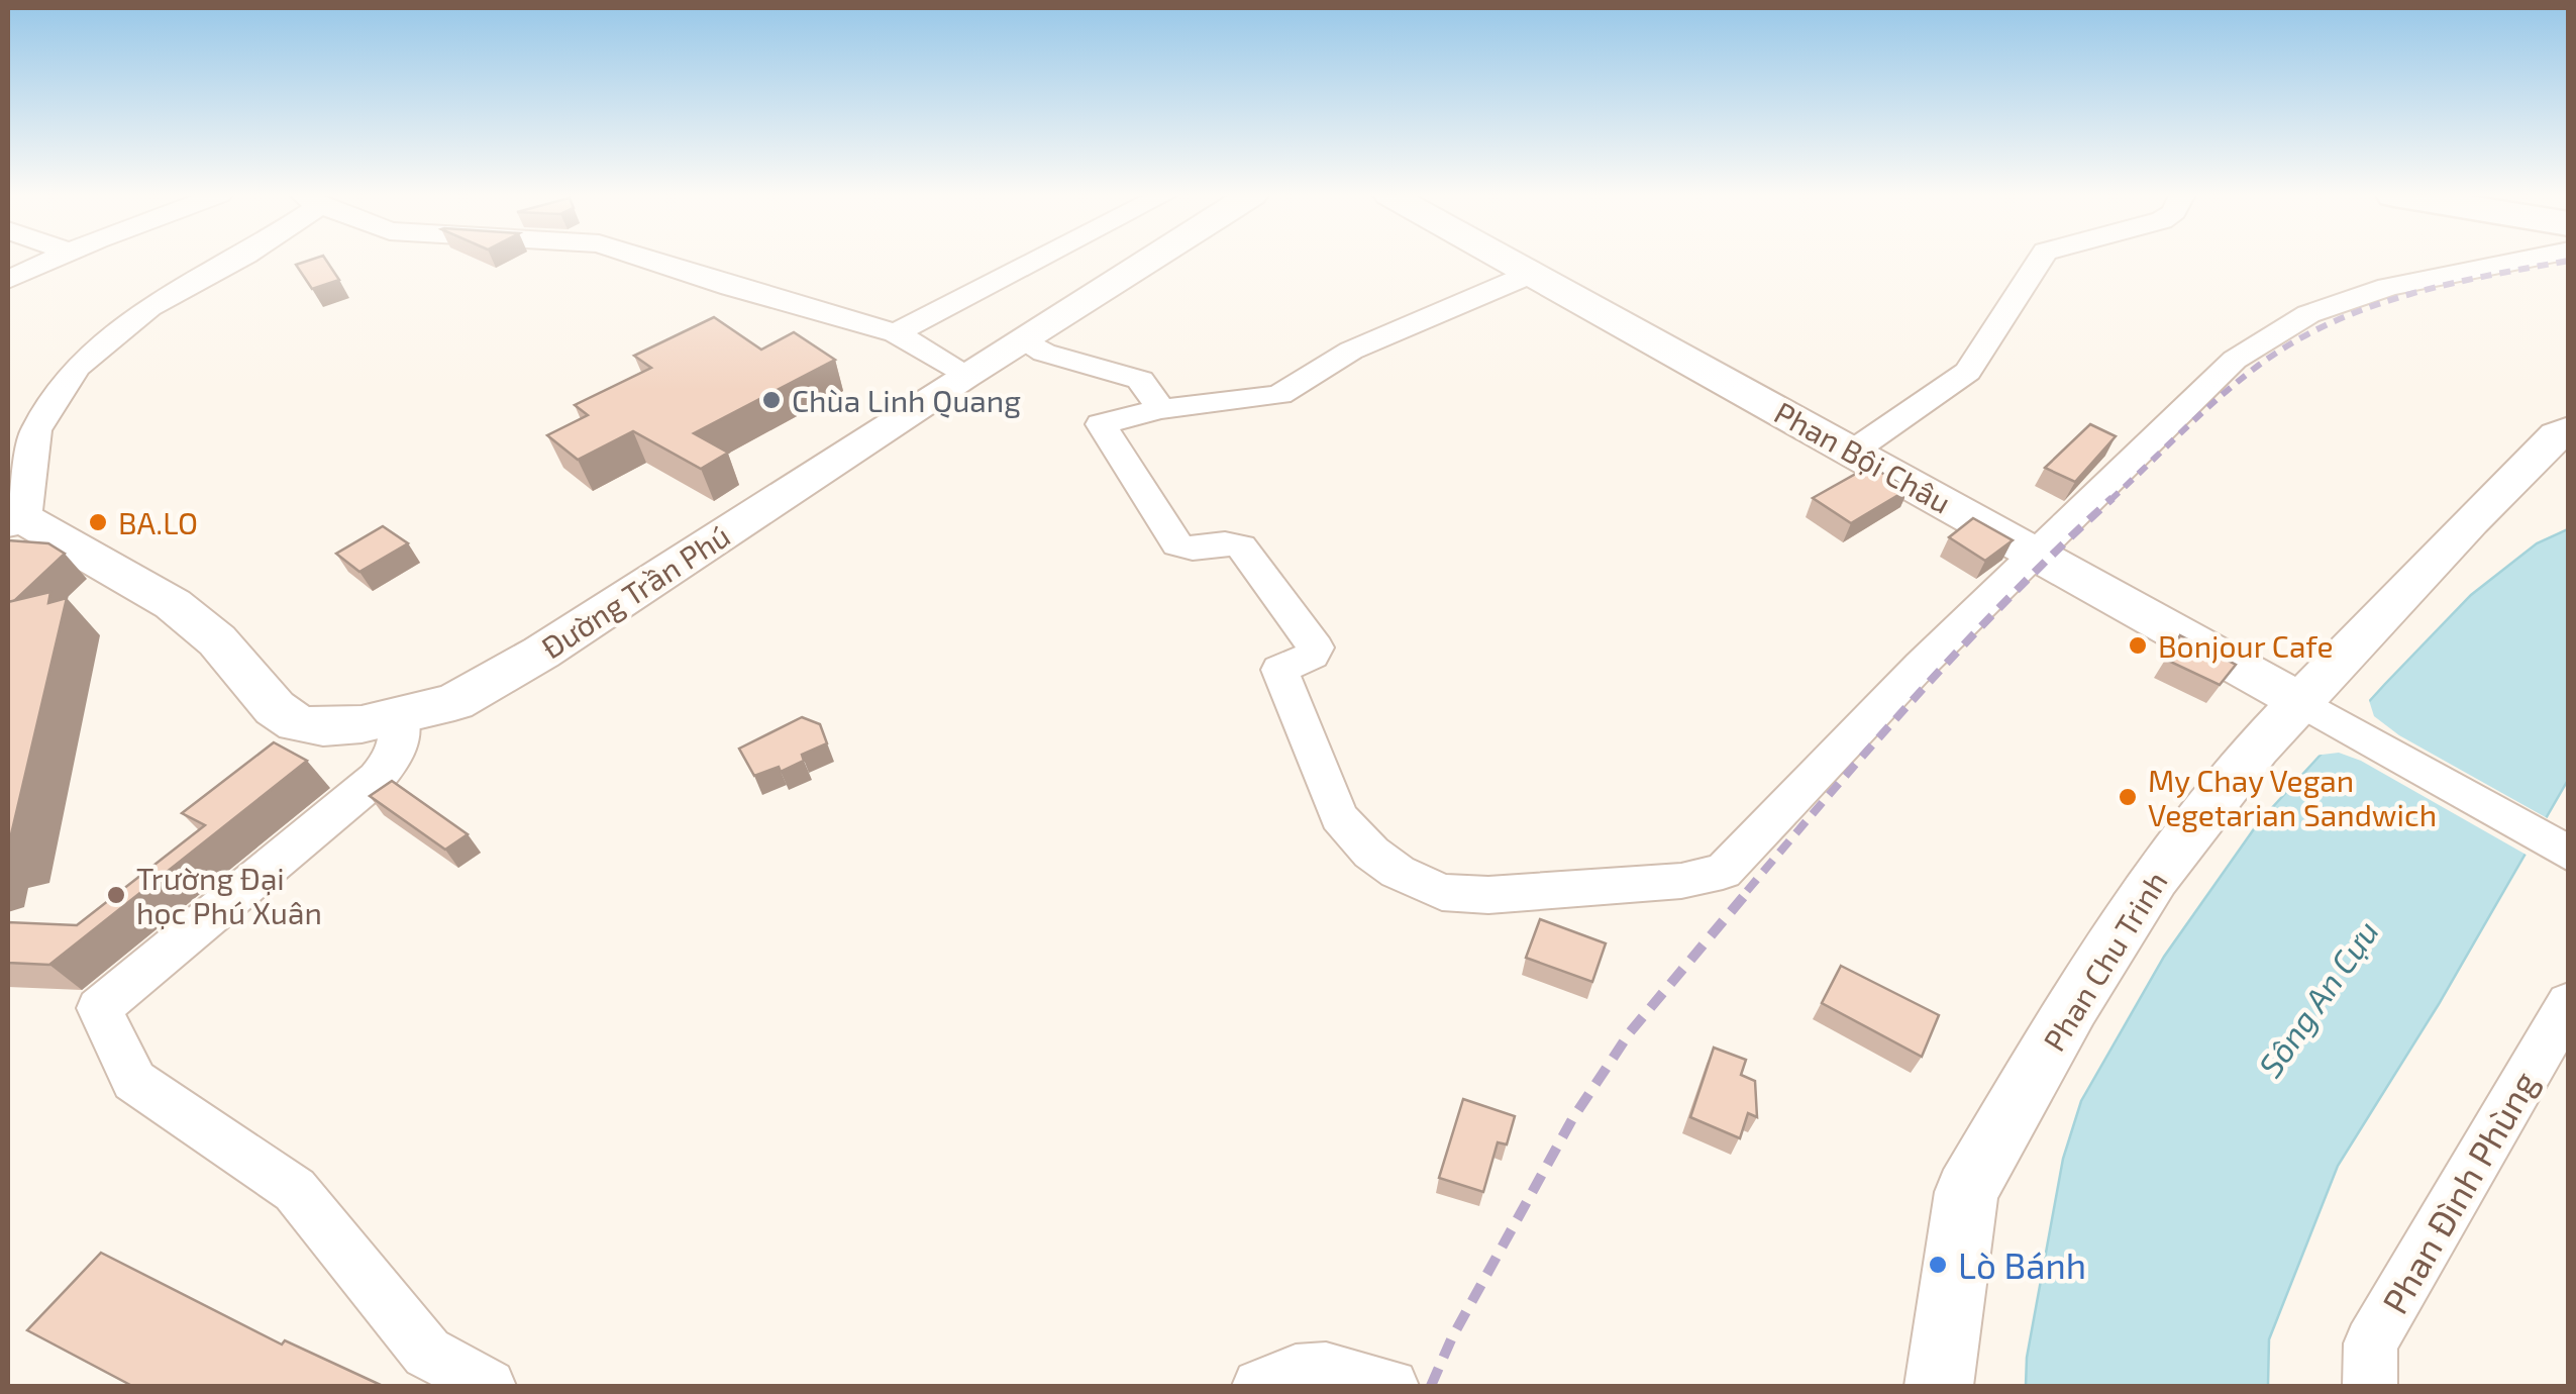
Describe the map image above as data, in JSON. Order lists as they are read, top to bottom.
{
  "streets": {
    "street": [
      "Phan Bội Châu",
      "Đường Trần Phú",
      "Phan Chu Trinh",
      "Phan Đình Phùng"
    ]
  },
  "crossings": [
    ["Phan Bội Châu", "Phan Chu Trinh"]
  ],
  "water": ["Sông An Cựu"],
  "places": [
    "Chùa Linh Quang",
    "BA.LO",
    "Bonjour Cafe",
    "My Chay Vegan Vegetarian Sandwich",
    "Trường Đại học Phú Xuân",
    "Lò Bánh"
  ]
}
